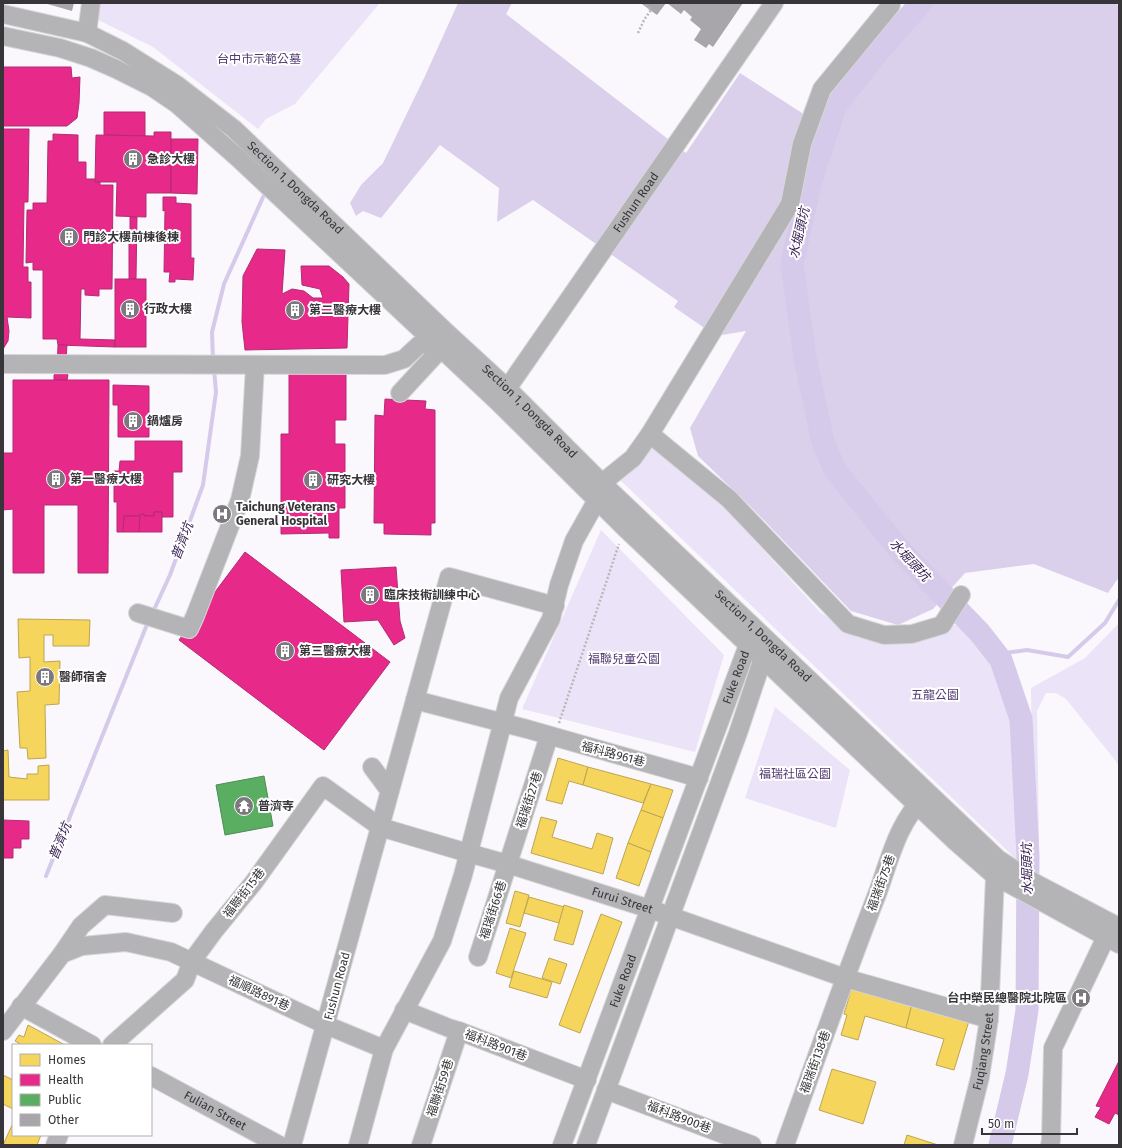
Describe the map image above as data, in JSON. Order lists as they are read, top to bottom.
{
  "streets": {
    "street": [
      "Section 1, Dongda Road",
      "Fushun Road",
      "Fuke Road",
      "福科路961巷",
      "福瑞街27巷",
      "福瑞街75巷",
      "福聯街15巷",
      "Furui Street",
      "福瑞街66巷",
      "福順路891巷",
      "福科路901巷",
      "Fuqiang Street",
      "福瑞街138巷",
      "福聯街59巷",
      "Fulian Street",
      "福科路900巷"
    ]
  },
  "crossings": [
    ["Section 1, Dongda Road", "Fushun Road"],
    ["Section 1, Dongda Road", "Fuke Road"],
    ["Section 1, Dongda Road", "福瑞街75巷"],
    ["Section 1, Dongda Road", "Fuqiang Street"],
    ["Fushun Road", "福聯街15巷"],
    ["Fushun Road", "Furui Street"],
    ["Fushun Road", "福順路891巷"],
    ["Fuke Road", "福科路961巷"],
    ["Fuke Road", "Furui Street"],
    ["Fuke Road", "福科路901巷"],
    ["Fuke Road", "福科路900巷"],
    ["福科路961巷", "福瑞街27巷"],
    ["福瑞街27巷", "Furui Street"],
    ["福瑞街27巷", "福瑞街66巷"],
    ["福瑞街75巷", "Furui Street"],
    ["福瑞街75巷", "福瑞街138巷"],
    ["福聯街15巷", "Furui Street"],
    ["福聯街15巷", "福順路891巷"],
    ["Furui Street", "福瑞街66巷"],
    ["Furui Street", "Fuqiang Street"],
    ["Furui Street", "福瑞街138巷"],
    ["福科路901巷", "福聯街59巷"]
  ],
  "water": ["水堀頭坑", "普濟坑"],
  "parks": [
    "台中市示範公墓",
    "福聯兒童公園",
    "五龍公園",
    "福瑞社區公園"
  ],
  "places": {
    "building": [
      "急診大樓",
      "門診大樓前棟後棟",
      "行政大樓",
      "第二醫療大樓",
      "鍋爐房",
      "第一醫療大樓",
      "研究大樓",
      "臨床技術訓練中心",
      "第三醫療大樓",
      "醫師宿舍"
    ],
    "hospital": ["Taichung Veterans General Hospital", "台中榮民總醫院北院區"],
    "temple": ["普濟寺"]
  },
  "legend": [
    "Homes",
    "Health",
    "Public",
    "Other"
  ],
  "scale_bar": "50 m"
}
